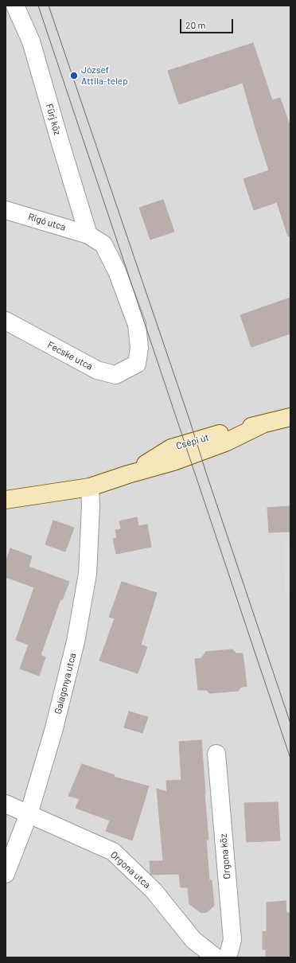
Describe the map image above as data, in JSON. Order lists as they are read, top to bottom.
{
  "streets": {
    "street": [
      "Fürj köz",
      "Rigó utca",
      "Fecske utca",
      "Csépi út",
      "Galagonya utca",
      "Orgona köz",
      "Orgona utca"
    ]
  },
  "crossings": [
    ["Fürj köz", "Rigó utca"],
    ["Rigó utca", "Fecske utca"],
    ["Csépi út", "Galagonya utca"],
    ["Galagonya utca", "Orgona utca"]
  ],
  "places": ["József Attila-telep"],
  "scale_bar": "20 m"
}
